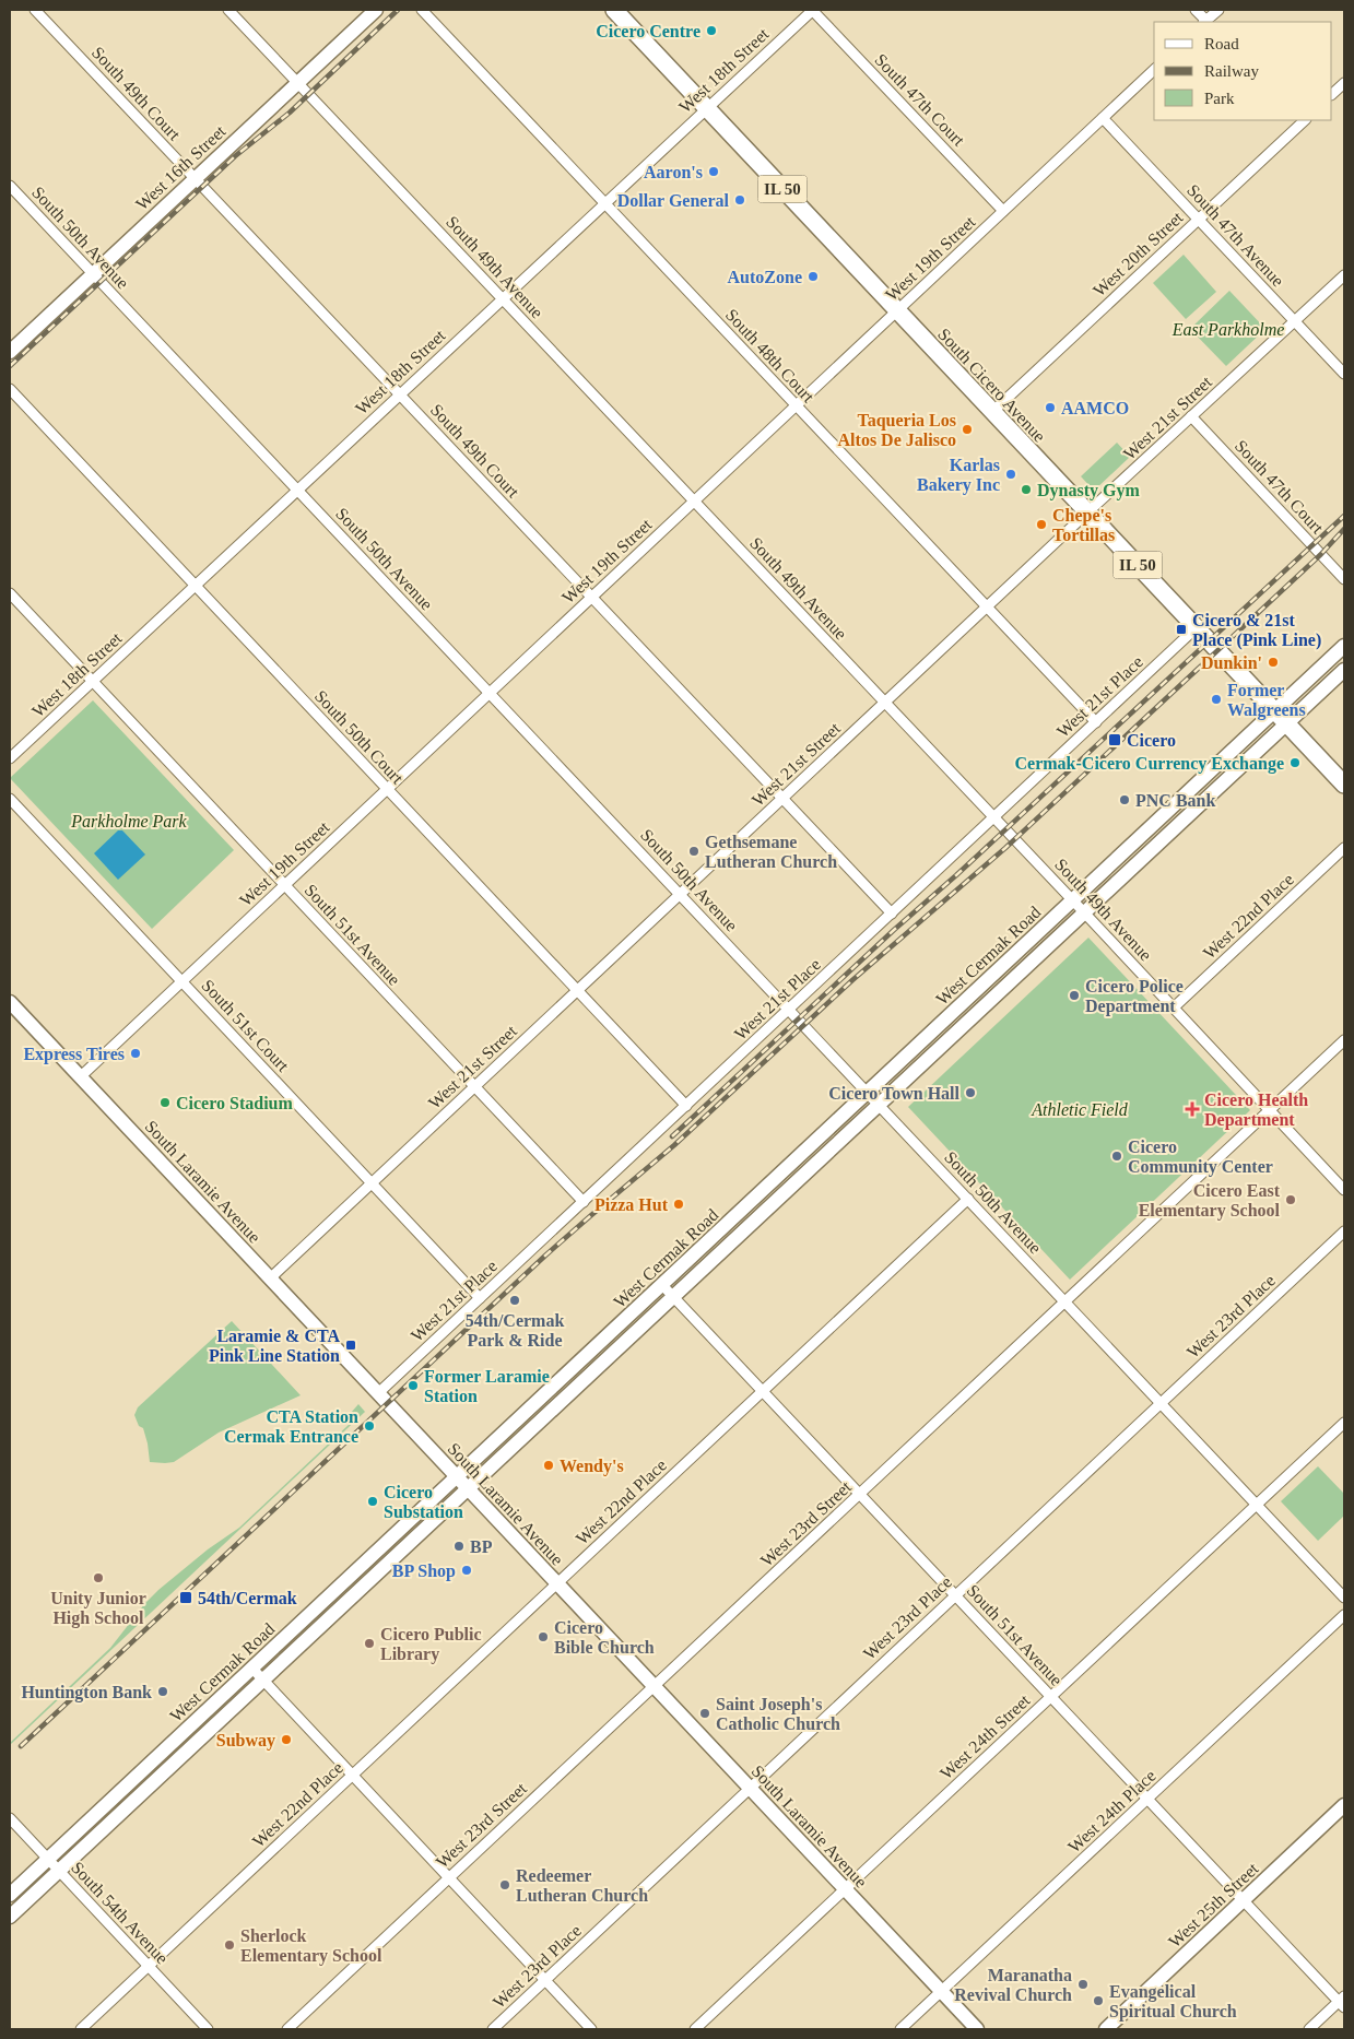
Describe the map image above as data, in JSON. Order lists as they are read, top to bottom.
{
  "streets": {
    "main road": [
      "West 16th Street",
      "IL 50",
      "South Cicero Avenue",
      "West Cermak Road",
      "South Laramie Avenue",
      "West 25th Street"
    ],
    "street": [
      "West 18th Street",
      "South 49th Court",
      "South 47th Court",
      "South 47th Avenue",
      "South 50th Avenue",
      "West 20th Street",
      "West 19th Street",
      "South 49th Avenue",
      "South 48th Court",
      "West 21st Street",
      "West 21st Place",
      "South 50th Court",
      "West 22nd Place",
      "South 51st Avenue",
      "South 51st Court",
      "West 23rd Place",
      "West 23rd Street",
      "West 24th Street",
      "West 24th Place",
      "South 54th Avenue"
    ]
  },
  "crossings": [
    ["West 18th Street", "South 49th Court"],
    ["West 18th Street", "South 47th Court"],
    ["West 18th Street", "South 50th Avenue"],
    ["West 18th Street", "South 49th Avenue"],
    ["West 18th Street", "South 48th Court"],
    ["West 18th Street", "South Cicero Avenue"],
    ["West 18th Street", "South 50th Court"],
    ["West 18th Street", "South 51st Avenue"],
    ["South 49th Court", "West 16th Street"],
    ["South 49th Court", "West 19th Street"],
    ["South 49th Court", "West 21st Street"],
    ["South 49th Court", "West 21st Place"],
    ["South 47th Court", "West 19th Street"],
    ["South 47th Court", "West 21st Street"],
    ["West 16th Street", "South 50th Avenue"],
    ["West 16th Street", "South 49th Avenue"],
    ["South 47th Avenue", "West 20th Street"],
    ["South 47th Avenue", "West 19th Street"],
    ["South 47th Avenue", "West 21st Street"],
    ["South 50th Avenue", "West 19th Street"],
    ["South 50th Avenue", "West 21st Street"],
    ["South 50th Avenue", "West 21st Place"],
    ["South 50th Avenue", "West 22nd Place"],
    ["South 50th Avenue", "West Cermak Road"],
    ["South 50th Avenue", "West 23rd Place"],
    ["South 50th Avenue", "West 23rd Street"],
    ["South 50th Avenue", "West 24th Street"],
    ["West 20th Street", "South Cicero Avenue"],
    ["West 19th Street", "South 49th Avenue"],
    ["West 19th Street", "South 48th Court"],
    ["West 19th Street", "South Cicero Avenue"],
    ["West 19th Street", "South 50th Court"],
    ["West 19th Street", "South 51st Avenue"],
    ["West 19th Street", "South 51st Court"],
    ["West 19th Street", "South Laramie Avenue"],
    ["South 49th Avenue", "West 21st Street"],
    ["South 49th Avenue", "West 21st Place"],
    ["South 49th Avenue", "West 22nd Place"],
    ["South 49th Avenue", "West Cermak Road"],
    ["South 49th Avenue", "West 23rd Street"],
    ["South 48th Court", "West 21st Street"],
    ["South 48th Court", "West 21st Place"],
    ["South Cicero Avenue", "West 21st Street"],
    ["South Cicero Avenue", "West 21st Place"],
    ["South Cicero Avenue", "West Cermak Road"],
    ["West 21st Street", "South 50th Court"],
    ["West 21st Street", "South 51st Avenue"],
    ["West 21st Street", "South 51st Court"],
    ["West 21st Street", "South Laramie Avenue"],
    ["West 21st Place", "South 50th Court"],
    ["West 21st Place", "South 51st Avenue"],
    ["West 21st Place", "South 51st Court"],
    ["West 21st Place", "South Laramie Avenue"],
    ["West 22nd Place", "South 51st Avenue"],
    ["West 22nd Place", "South Laramie Avenue"],
    ["West 22nd Place", "South 54th Avenue"],
    ["South 51st Avenue", "West Cermak Road"],
    ["South 51st Avenue", "West 23rd Place"],
    ["South 51st Avenue", "West 23rd Street"],
    ["South 51st Avenue", "West 24th Street"],
    ["South 51st Avenue", "West 24th Place"],
    ["South 51st Avenue", "West 25th Street"],
    ["West Cermak Road", "South Laramie Avenue"],
    ["West Cermak Road", "South 54th Avenue"],
    ["South Laramie Avenue", "West 23rd Place"],
    ["South Laramie Avenue", "West 23rd Street"],
    ["South Laramie Avenue", "West 24th Street"],
    ["South Laramie Avenue", "West 24th Place"]
  ],
  "parks": ["East Parkholme", "Parkholme Park", "Athletic Field"],
  "places": {
    "other": [
      "Cicero Centre",
      "Aaron's",
      "Dollar General",
      "AutoZone",
      "AAMCO",
      "Taqueria Los Altos De Jalisco",
      "Karlas Bakery Inc",
      "Dynasty Gym",
      "Chepe's Tortillas",
      "Dunkin'",
      "Former Walgreens",
      "Cermak-Cicero Currency Exchange",
      "PNC Bank",
      "Gethsemane Lutheran Church",
      "Cicero Police Department",
      "Express Tires",
      "Cicero Town Hall",
      "Cicero Stadium",
      "Cicero Community Center",
      "Cicero East Elementary School",
      "Pizza Hut",
      "54th/Cermak Park & Ride",
      "Former Laramie Station",
      "CTA Station Cermak Entrance",
      "Wendy's",
      "Cicero Substation",
      "BP",
      "BP Shop",
      "Unity Junior High School",
      "Cicero Bible Church",
      "Cicero Public Library",
      "Huntington Bank",
      "Saint Joseph's Catholic Church",
      "Subway",
      "Redeemer Lutheran Church",
      "Sherlock Elementary School",
      "Maranatha Revival Church",
      "Evangelical Spiritual Church"
    ],
    "transit": [
      "Cicero & 21st Place (Pink Line)",
      "Cicero",
      "Laramie & CTA Pink Line Station",
      "54th/Cermak"
    ],
    "health": ["Cicero Health Department"]
  },
  "legend": ["Road", "Railway", "Park"]
}
